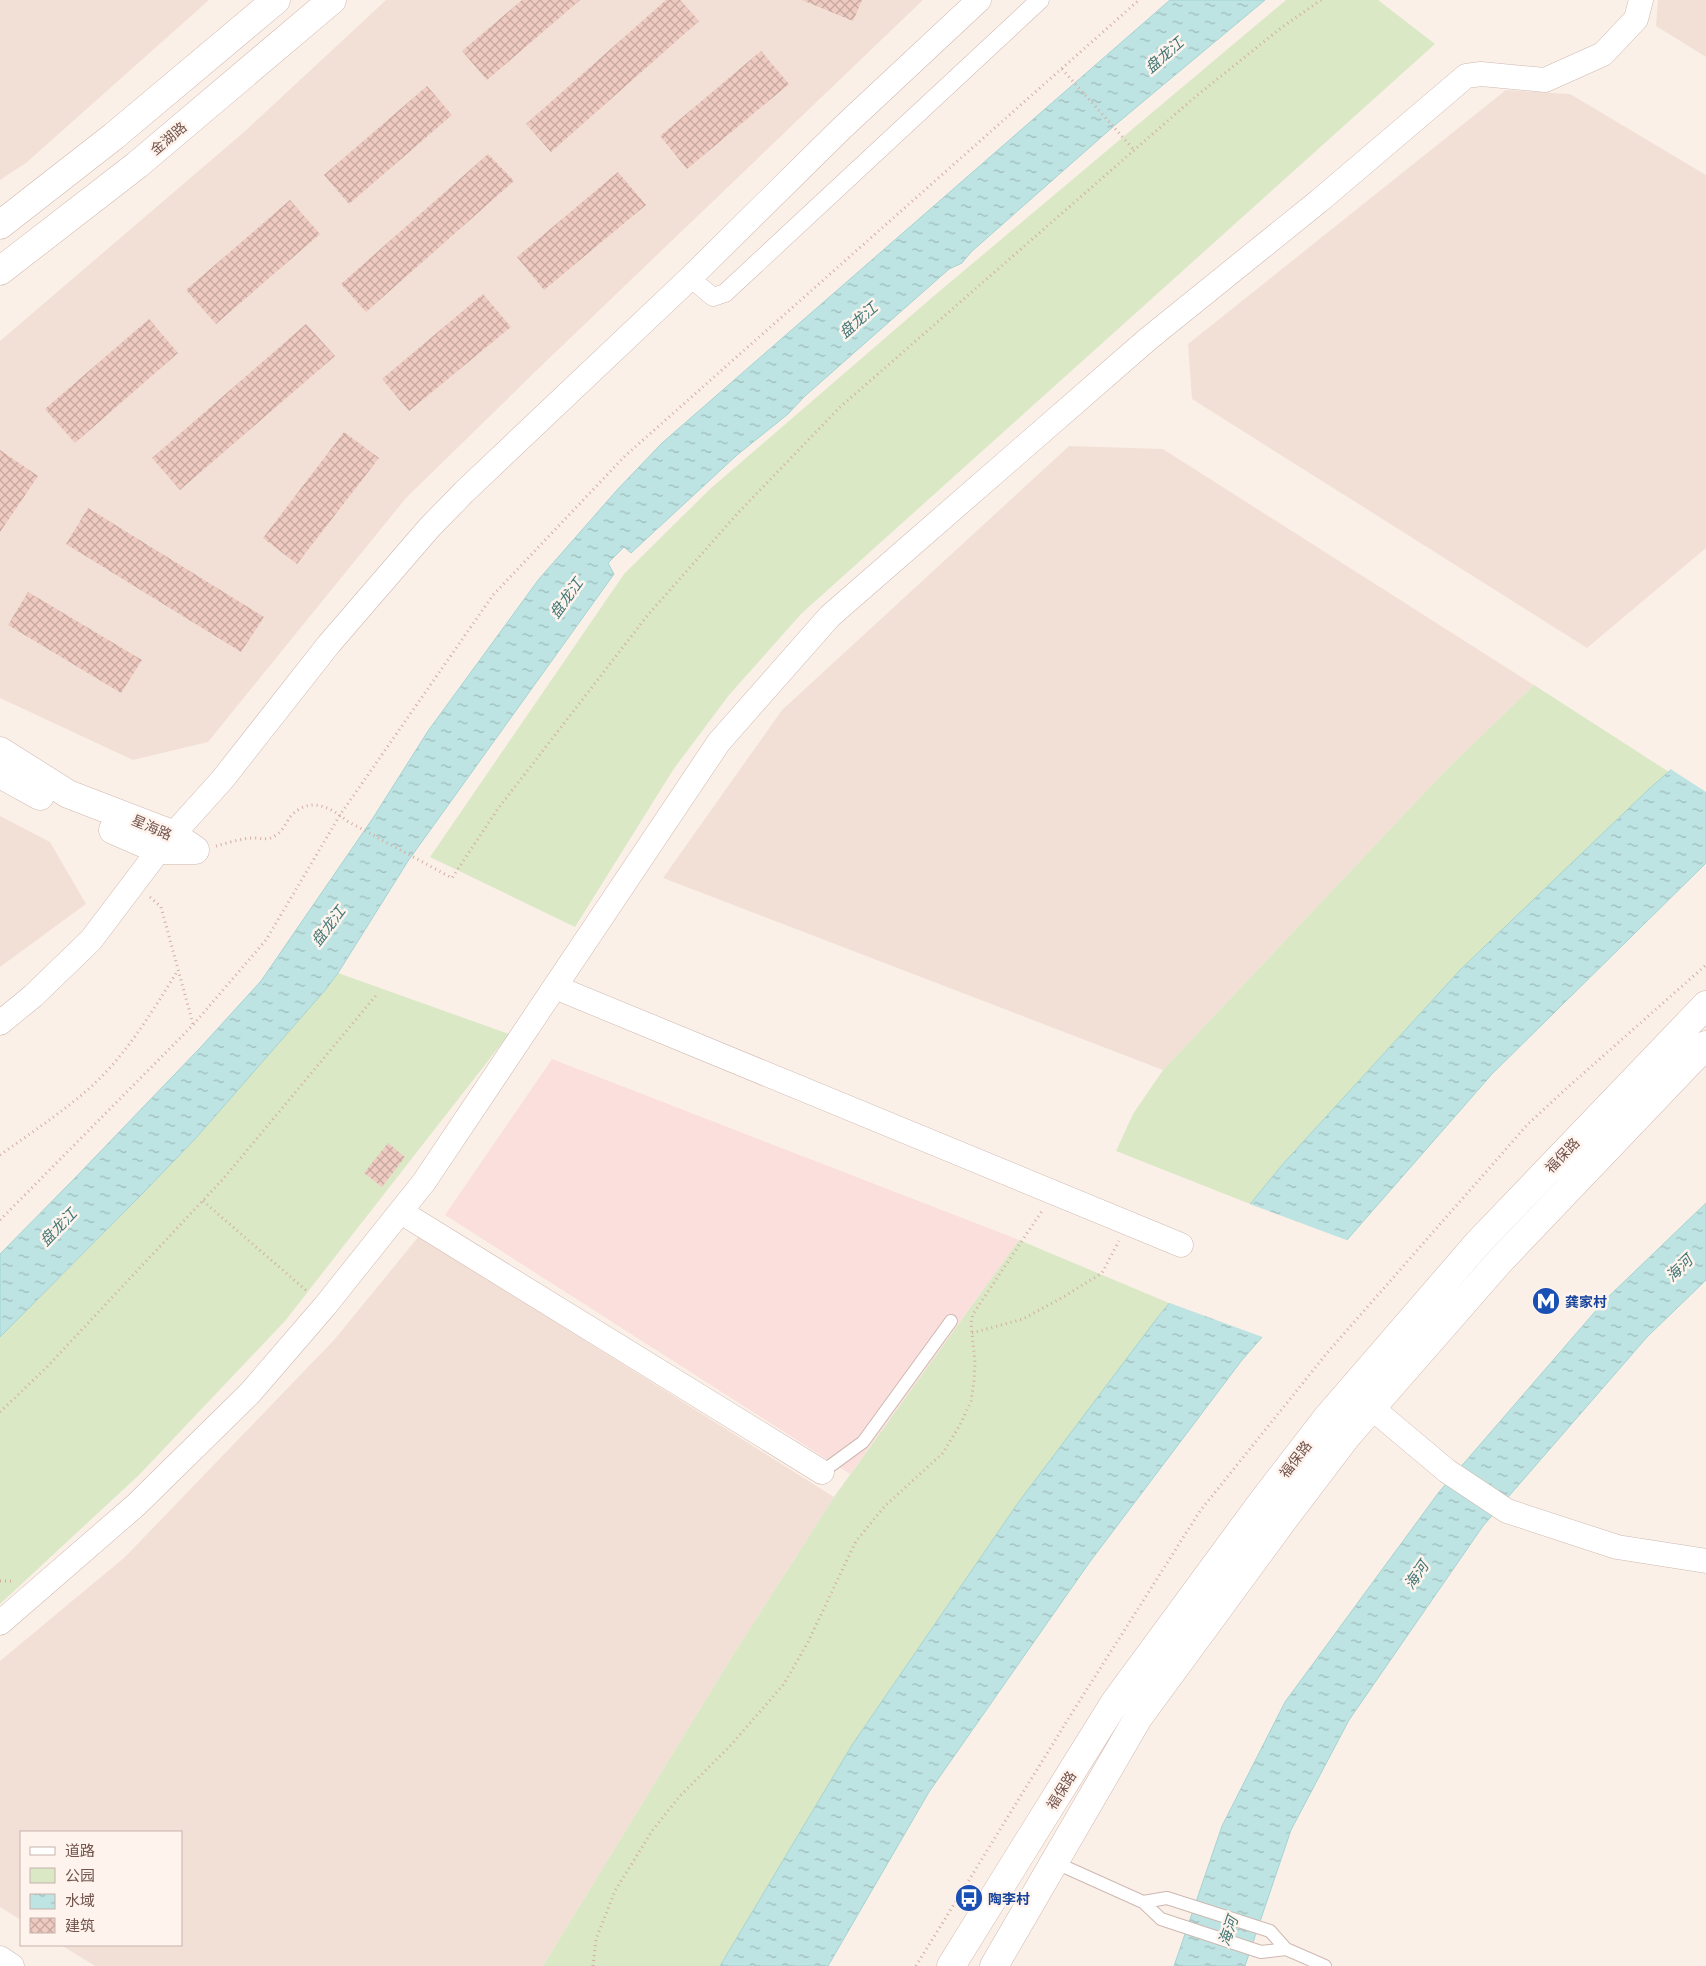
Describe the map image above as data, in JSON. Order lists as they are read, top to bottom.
{
  "streets": {
    "main road": ["金湖路", "星海路", "福保路"]
  },
  "water": ["盘龙江", "海河"],
  "places": {
    "metro station": ["龚家村"],
    "bus stop": ["陶李村"]
  },
  "legend": [
    "道路",
    "公园",
    "水域",
    "建筑"
  ]
}
